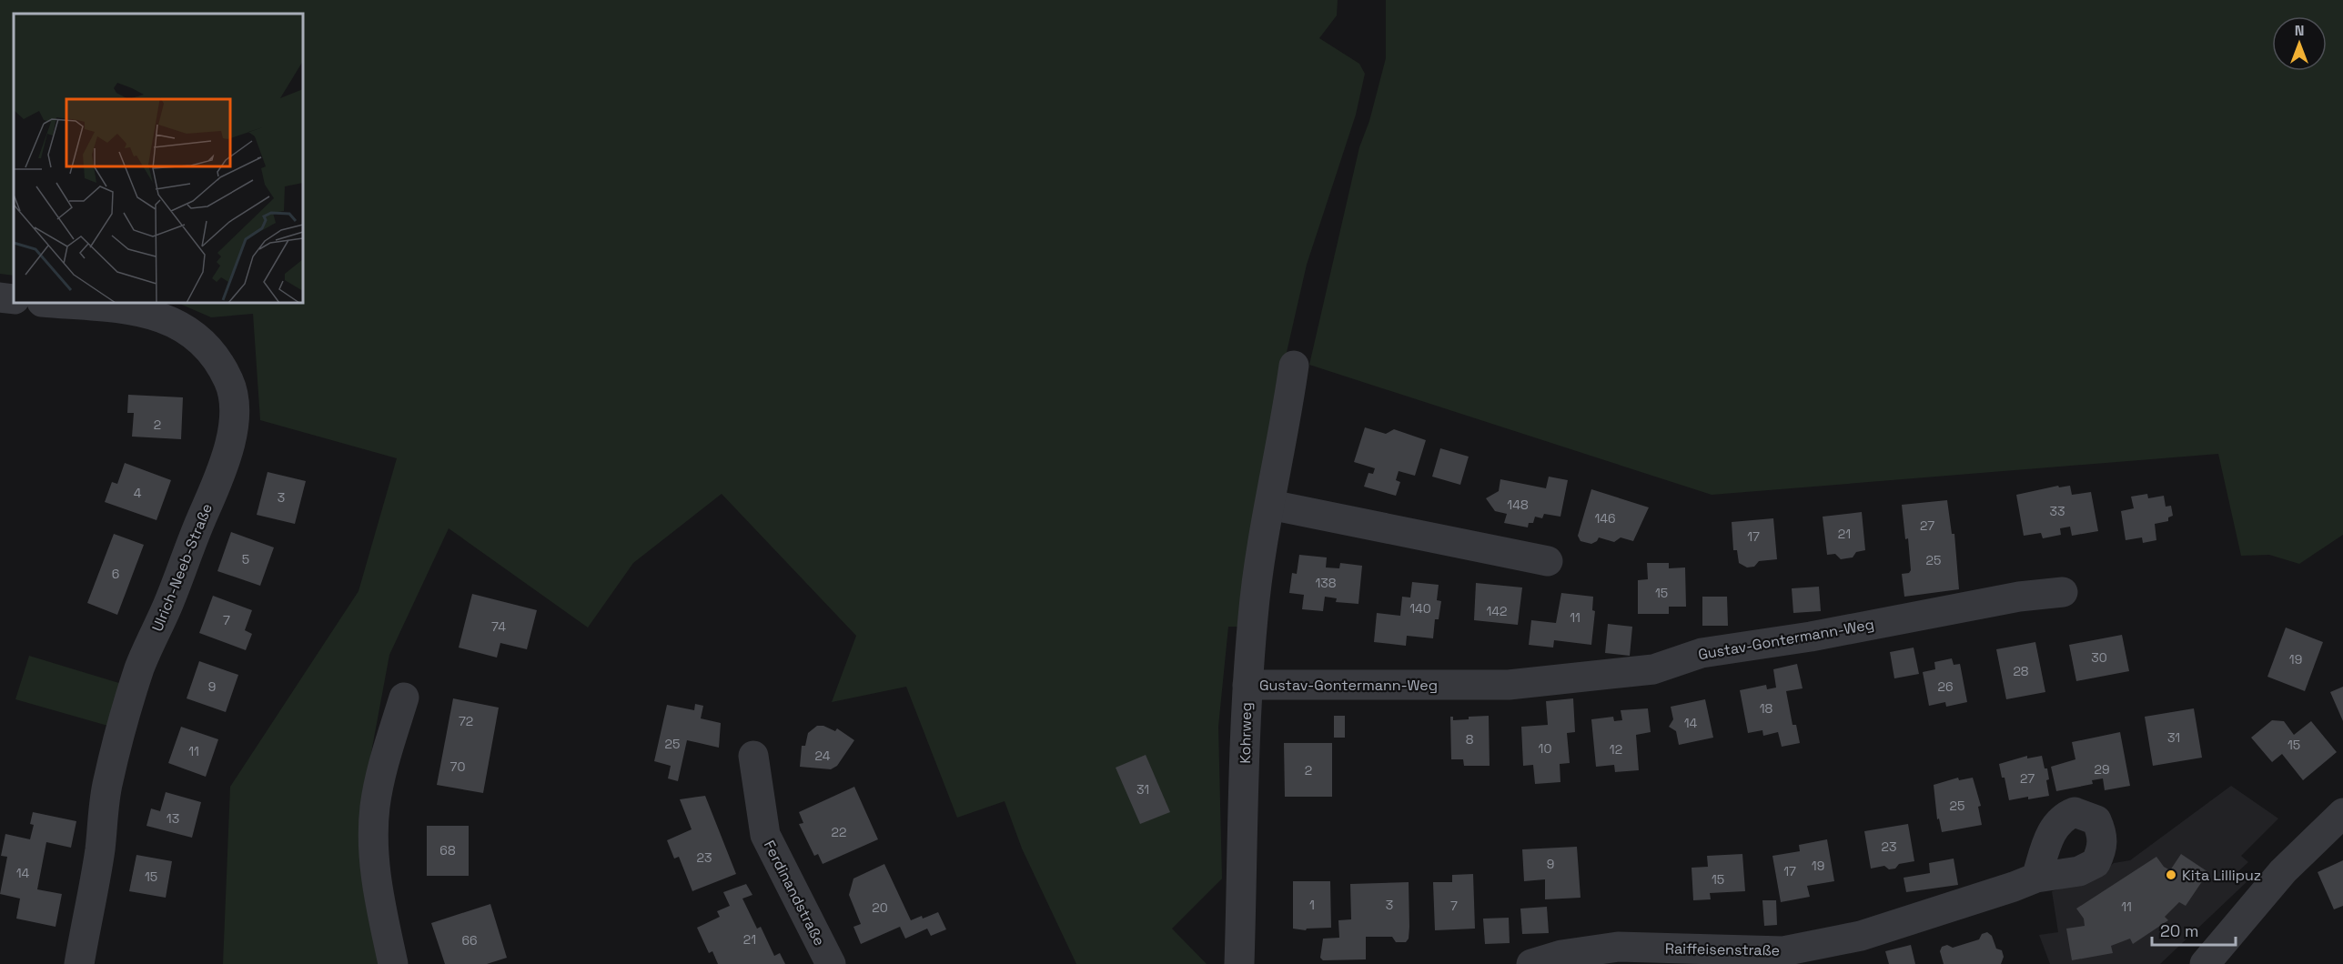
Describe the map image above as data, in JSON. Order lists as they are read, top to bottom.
{
  "streets": {
    "street": [
      "Ulrich-Neeb-Straße",
      "Gustav-Gontermann-Weg",
      "Kohrweg",
      "Ferdinandstraße",
      "Raiffeisenstraße"
    ]
  },
  "crossings": [
    ["Gustav-Gontermann-Weg", "Kohrweg"]
  ],
  "places": ["Kita Lillipuz"],
  "house_numbers": [
    "2",
    "4",
    "3",
    "148",
    "33",
    "146",
    "27",
    "21",
    "17",
    "5",
    "25",
    "6",
    "138",
    "15",
    "140",
    "142",
    "11",
    "7",
    "74",
    "30",
    "19",
    "28",
    "9",
    "26",
    "18",
    "72",
    "14",
    "31",
    "8",
    "25",
    "15",
    "10",
    "12",
    "11",
    "24",
    "70",
    "29",
    "2",
    "27",
    "31",
    "25",
    "13",
    "22",
    "23",
    "68",
    "23",
    "9",
    "19",
    "17",
    "14",
    "15",
    "15",
    "1",
    "3",
    "7",
    "11",
    "20",
    "21",
    "66"
  ],
  "scale_bar": "20 m",
  "north": "top"
}
